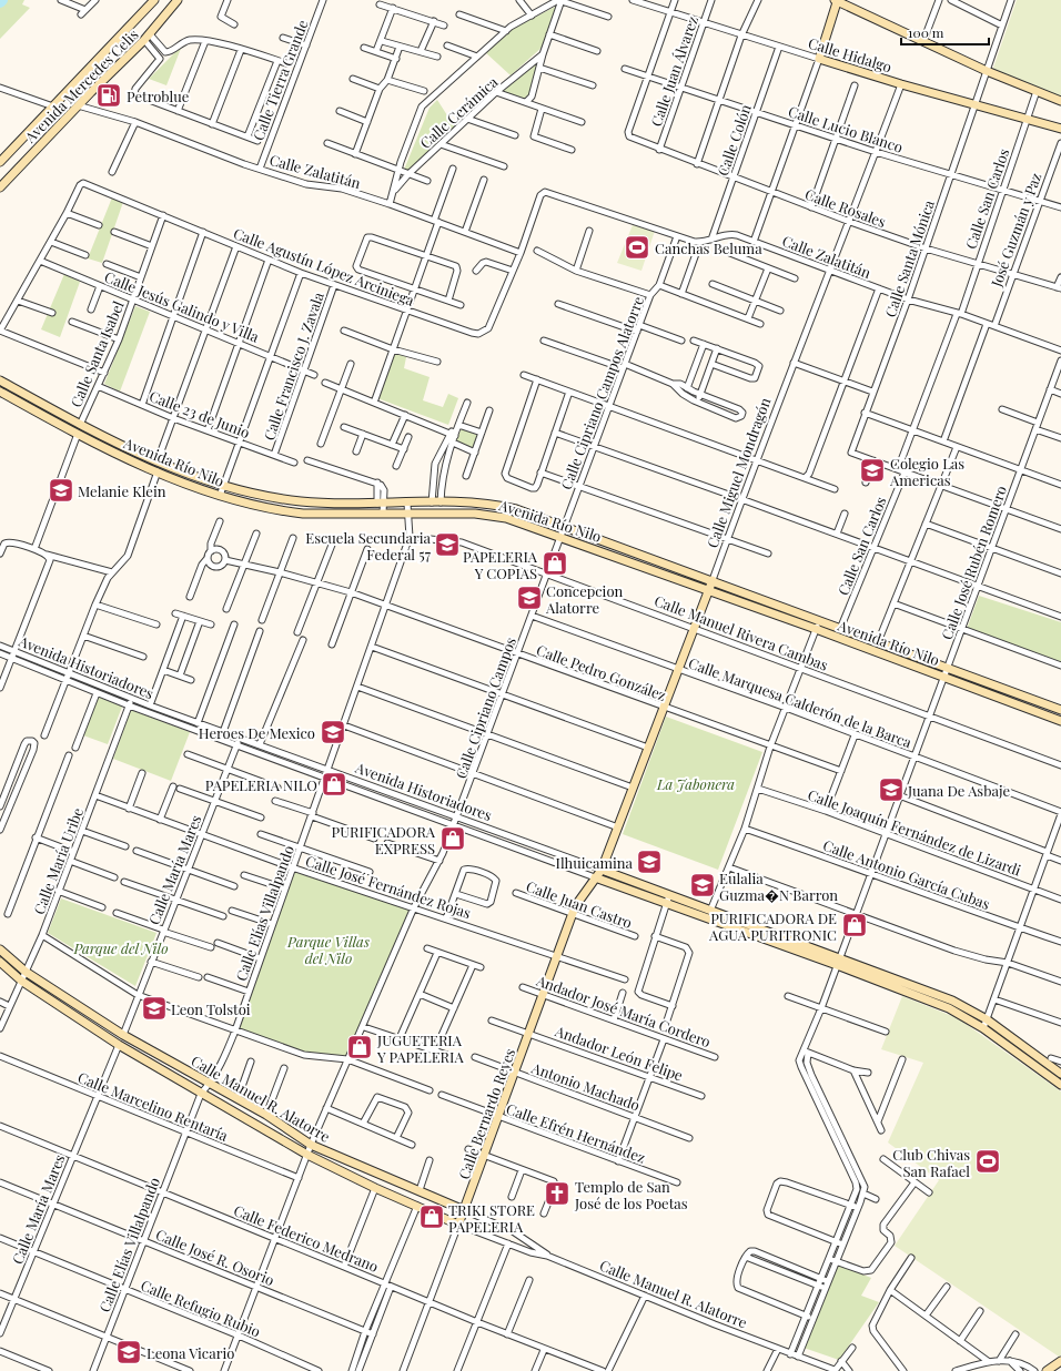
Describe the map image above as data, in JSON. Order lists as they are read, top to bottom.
{
  "streets": {
    "street": [
      "Calle Hidalgo",
      "Calle Juan Álvarez",
      "Calle Tierra Grande",
      "Avenida Mercedes Celis",
      "Calle Cerámica",
      "Calle Lucio Blanco",
      "Calle Colón",
      "Calle Zalatitán",
      "Calle San Carlos",
      "Calle Rosales",
      "José Guzmán y Paz",
      "Calle Santa Mónica",
      "Calle Agustín López Arciniega",
      "Calle Jesús Galindo y Villa",
      "Calle Santa Isabel",
      "Calle Francisco J. Zavala",
      "Calle Cipriano Campos Alatorre",
      "Calle 23 de Junio",
      "Avenida Río Nilo",
      "Calle Miguel Mondragón",
      "Calle José Rubén Romero",
      "Calle Manuel Rivera Cambas",
      "Avenida Historiadores",
      "Calle Pedro González",
      "Calle Marquesa Calderón de la Barca",
      "Calle Cipriano Campos",
      "Calle Joaquín Fernández de Lizardi",
      "Calle María Uribe",
      "Calle María Mares",
      "Calle Antonio García Cubas",
      "Calle José Fernández Rojas",
      "Calle Juan Castro",
      "Calle Elías Villalpando",
      "Andador José María Cordero",
      "Andador León Felipe",
      "Antonio Machado",
      "Calle Manuel R. Alatorre",
      "Calle Marcelino Rentaría",
      "Calle Bernardo Reyes",
      "Calle Efrén Hernández",
      "Calle Federico Medrano",
      "Calle José R. Osorio",
      "Calle Refugio Rubio"
    ]
  },
  "crossings": [
    ["Calle Hidalgo", "Calle Juan Álvarez"],
    ["Calle Hidalgo", "Calle Colón"],
    ["Calle Hidalgo", "Calle San Carlos"],
    ["Calle Hidalgo", "Calle Santa Mónica"],
    ["Calle Hidalgo", "Calle Miguel Mondragón"],
    ["Calle Juan Álvarez", "Calle Lucio Blanco"],
    ["Calle Juan Álvarez", "Calle Rosales"],
    ["Calle Tierra Grande", "Calle Zalatitán"],
    ["Avenida Mercedes Celis", "Calle Zalatitán"],
    ["Calle Lucio Blanco", "Calle Colón"],
    ["Calle Lucio Blanco", "Calle San Carlos"],
    ["Calle Lucio Blanco", "Calle Rosales"],
    ["Calle Lucio Blanco", "José Guzmán y Paz"],
    ["Calle Lucio Blanco", "Calle Santa Mónica"],
    ["Calle Lucio Blanco", "Calle Miguel Mondragón"],
    ["Calle Colón", "Calle Zalatitán"],
    ["Calle Colón", "Calle Rosales"],
    ["Calle Zalatitán", "Calle San Carlos"],
    ["Calle Zalatitán", "José Guzmán y Paz"],
    ["Calle Zalatitán", "Calle Santa Mónica"],
    ["Calle Zalatitán", "Calle Agustín López Arciniega"],
    ["Calle Zalatitán", "Calle Cipriano Campos Alatorre"],
    ["Calle Zalatitán", "Calle Miguel Mondragón"],
    ["Calle San Carlos", "Calle Rosales"],
    ["Calle San Carlos", "Avenida Río Nilo"],
    ["Calle Rosales", "José Guzmán y Paz"],
    ["Calle Rosales", "Calle Santa Mónica"],
    ["Calle Rosales", "Calle Miguel Mondragón"],
    ["Calle Agustín López Arciniega", "Calle Santa Isabel"],
    ["Calle Agustín López Arciniega", "Calle Francisco J. Zavala"],
    ["Calle Jesús Galindo y Villa", "Calle Santa Isabel"],
    ["Calle Jesús Galindo y Villa", "Calle Francisco J. Zavala"],
    ["Calle Santa Isabel", "Calle 23 de Junio"],
    ["Calle Santa Isabel", "Avenida Río Nilo"],
    ["Calle Francisco J. Zavala", "Calle 23 de Junio"],
    ["Calle Cipriano Campos Alatorre", "Avenida Río Nilo"],
    ["Calle Cipriano Campos Alatorre", "Calle Cipriano Campos"],
    ["Avenida Río Nilo", "Calle Miguel Mondragón"],
    ["Avenida Río Nilo", "Calle José Rubén Romero"],
    ["Avenida Río Nilo", "Calle Cipriano Campos"],
    ["Avenida Río Nilo", "Calle Elías Villalpando"],
    ["Calle Miguel Mondragón", "Calle Manuel Rivera Cambas"],
    ["Calle Miguel Mondragón", "Avenida Historiadores"],
    ["Calle Miguel Mondragón", "Calle Pedro González"],
    ["Calle Miguel Mondragón", "Calle Marquesa Calderón de la Barca"],
    ["Calle Miguel Mondragón", "Calle Bernardo Reyes"],
    ["Calle José Rubén Romero", "Calle Manuel Rivera Cambas"],
    ["Calle José Rubén Romero", "Avenida Historiadores"],
    ["Calle José Rubén Romero", "Calle Marquesa Calderón de la Barca"],
    ["Calle José Rubén Romero", "Calle Joaquín Fernández de Lizardi"],
    ["Calle José Rubén Romero", "Calle Antonio García Cubas"],
    ["Calle Manuel Rivera Cambas", "Calle Cipriano Campos"],
    ["Calle Manuel Rivera Cambas", "Calle Elías Villalpando"],
    ["Avenida Historiadores", "Calle Cipriano Campos"],
    ["Avenida Historiadores", "Calle María Uribe"],
    ["Avenida Historiadores", "Calle María Mares"],
    ["Avenida Historiadores", "Calle Elías Villalpando"],
    ["Avenida Historiadores", "Calle Bernardo Reyes"],
    ["Calle Pedro González", "Calle Cipriano Campos"],
    ["Calle Pedro González", "Calle Elías Villalpando"],
    ["Calle Marquesa Calderón de la Barca", "Calle Cipriano Campos"],
    ["Calle Cipriano Campos", "Calle José Fernández Rojas"],
    ["Calle Cipriano Campos", "Calle Manuel R. Alatorre"],
    ["Calle Cipriano Campos", "Calle Marcelino Rentaría"],
    ["Calle Cipriano Campos", "Calle Federico Medrano"],
    ["Calle Cipriano Campos", "Calle José R. Osorio"],
    ["Calle Cipriano Campos", "Calle Refugio Rubio"],
    ["Calle María Uribe", "Calle José Fernández Rojas"],
    ["Calle María Uribe", "Calle Manuel R. Alatorre"],
    ["Calle María Mares", "Calle José Fernández Rojas"],
    ["Calle María Mares", "Calle Manuel R. Alatorre"],
    ["Calle María Mares", "Calle Marcelino Rentaría"],
    ["Calle María Mares", "Calle Federico Medrano"],
    ["Calle María Mares", "Calle José R. Osorio"],
    ["Calle María Mares", "Calle Refugio Rubio"],
    ["Calle José Fernández Rojas", "Calle Elías Villalpando"],
    ["Calle José Fernández Rojas", "Calle Bernardo Reyes"],
    ["Calle Juan Castro", "Calle Bernardo Reyes"],
    ["Calle Elías Villalpando", "Calle Manuel R. Alatorre"],
    ["Calle Elías Villalpando", "Calle Marcelino Rentaría"],
    ["Calle Elías Villalpando", "Calle Federico Medrano"],
    ["Calle Elías Villalpando", "Calle José R. Osorio"],
    ["Calle Elías Villalpando", "Calle Refugio Rubio"],
    ["Andador José María Cordero", "Calle Bernardo Reyes"],
    ["Andador León Felipe", "Calle Bernardo Reyes"],
    ["Antonio Machado", "Calle Bernardo Reyes"],
    ["Calle Manuel R. Alatorre", "Calle Bernardo Reyes"],
    ["Calle Bernardo Reyes", "Calle Efrén Hernández"],
    ["Calle Bernardo Reyes", "Calle Federico Medrano"]
  ],
  "parks": ["La Jabonera", "Parque Villas del Nilo", "Parque del Nilo"],
  "places": {
    "fuel station": ["Petroblue"],
    "sports": ["Canchas Beluma", "Club Chivas San Rafael"],
    "school or university": [
      "Colegio Las Americas",
      "Melanie Klein",
      "Escuela Secundaria Federal 57",
      "Concepcion Alatorre",
      "Heroes De Mexico",
      "Juana De Asbaje",
      "Ilhuicamina",
      "Eulalia Guzma�N Barron",
      "Leon Tolstoi",
      "Leona Vicario"
    ],
    "shop": [
      "PAPELERIA Y COPIAS",
      "PAPELERIA NILO",
      "PURIFICADORA EXPRESS",
      "PURIFICADORA DE AGUA PURITRONIC",
      "JUGUETERIA Y PAPELERIA",
      "TRIKI STORE PAPELERIA"
    ],
    "church": ["Templo de San José de los Poetas"]
  },
  "scale_bar": "100 m"
}
